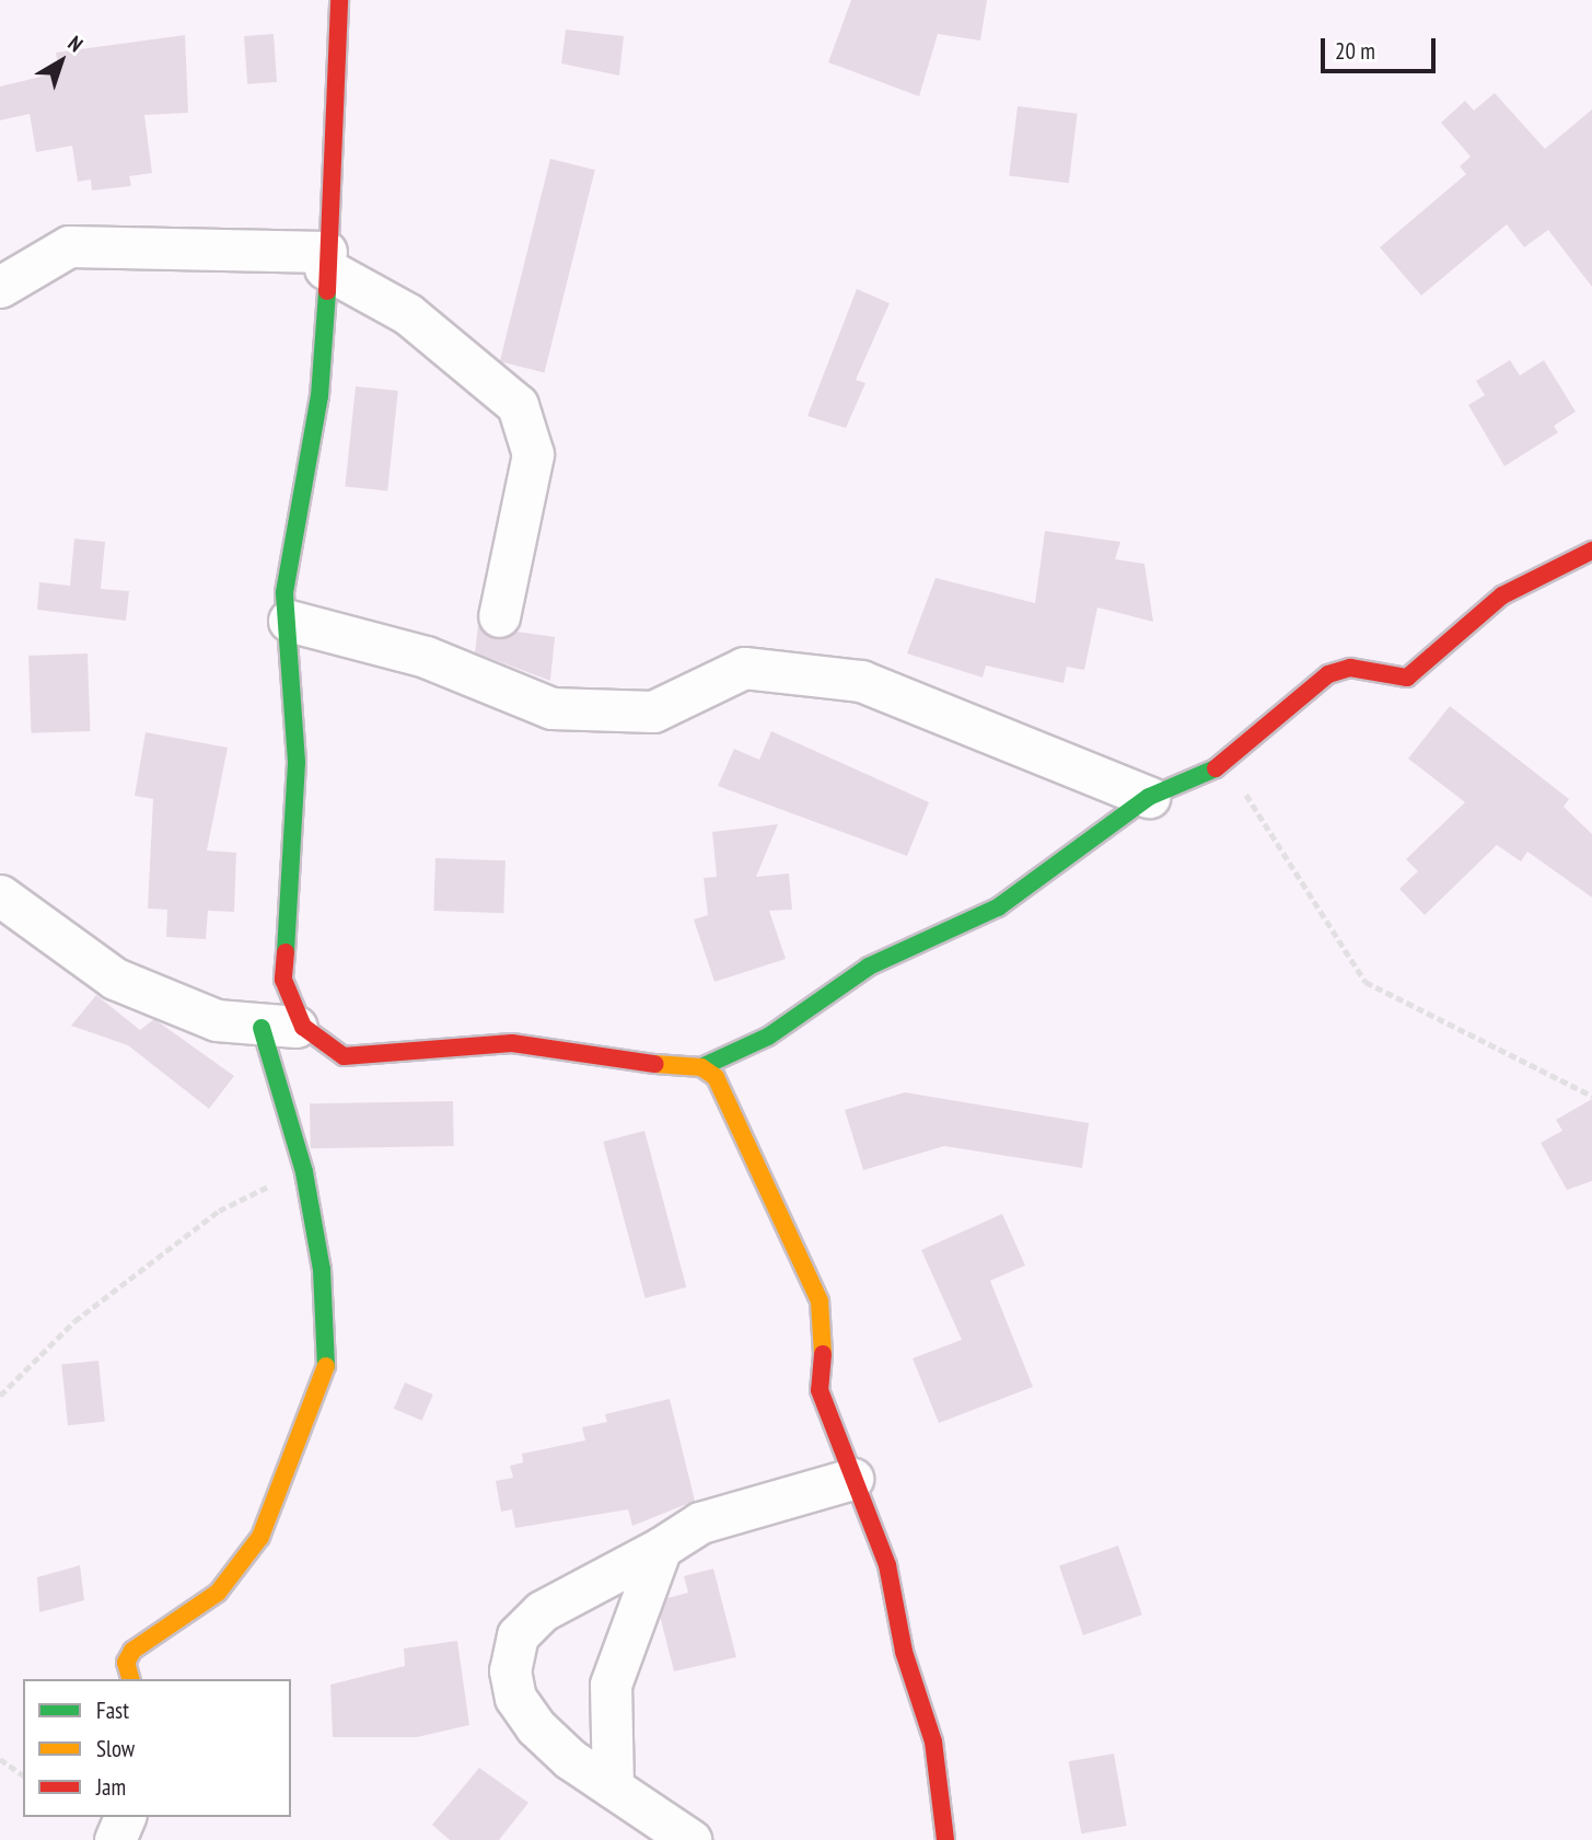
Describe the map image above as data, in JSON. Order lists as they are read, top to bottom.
{
  "legend": ["Fast", "Slow", "Jam"],
  "scale_bar": "20 m",
  "north": "top right"
}
